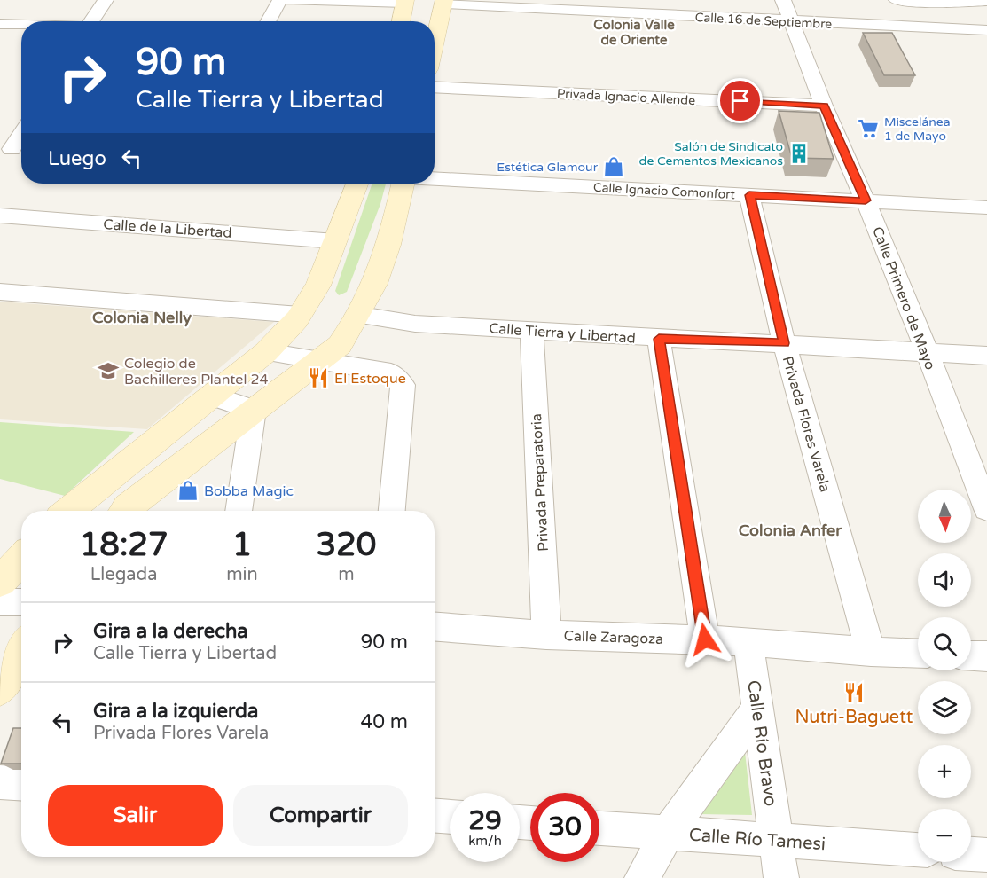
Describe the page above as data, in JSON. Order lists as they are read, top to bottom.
{
  "streets": {
    "street": [
      "Calle 16 de Septiembre",
      "Privada Ignacio Allende",
      "Calle Ignacio Comonfort",
      "Calle de la Libertad",
      "Calle Primero de Mayo",
      "Calle Tierra y Libertad",
      "Privada Flores Varela",
      "Privada Preparatoria",
      "Calle Zaragoza",
      "Calle Río Bravo",
      "Calle Río Tamesi"
    ]
  },
  "crossings": [
    ["Calle 16 de Septiembre", "Calle Primero de Mayo"],
    ["Privada Ignacio Allende", "Calle Primero de Mayo"],
    ["Calle Ignacio Comonfort", "Calle Primero de Mayo"],
    ["Calle Ignacio Comonfort", "Privada Flores Varela"],
    ["Calle Primero de Mayo", "Calle Tierra y Libertad"],
    ["Calle Tierra y Libertad", "Privada Flores Varela"],
    ["Calle Tierra y Libertad", "Privada Preparatoria"],
    ["Privada Flores Varela", "Calle Zaragoza"],
    ["Privada Preparatoria", "Calle Zaragoza"],
    ["Calle Zaragoza", "Calle Río Bravo"],
    ["Calle Río Bravo", "Calle Río Tamesi"]
  ],
  "districts": ["Colonia Valle de Oriente", "Colonia Nelly", "Colonia Anfer"],
  "places": {
    "supermarket": ["Miscelánea 1 de Mayo"],
    "building": ["Salón de Sindicato de Cementos Mexicanos"],
    "shop": ["Estética Glamour", "Bobba Magic"],
    "school or university": ["Colegio de Bachilleres Plantel 24"],
    "restaurant": ["El Estoque", "Nutri-Baguett"]
  },
  "north": "bottom",
  "page": {
    "turn": ["90 m", "Calle Tierra y Libertad"],
    "then": "Luego",
    "map_buttons": ["+", "−"],
    "eta": [
      "18:27",
      "Llegada",
      "1",
      "min",
      "320",
      "m"
    ],
    "list": [
      {
        "name": "Gira a la derecha",
        "note": "Calle Tierra y Libertad",
        "value": "90 m"
      },
      {
        "name": "Gira a la izquierda",
        "note": "Privada Flores Varela",
        "value": "40 m"
      }
    ],
    "buttons": ["Salir", "Compartir"],
    "speed": "29 km/h",
    "limit": "30"
  }
}
